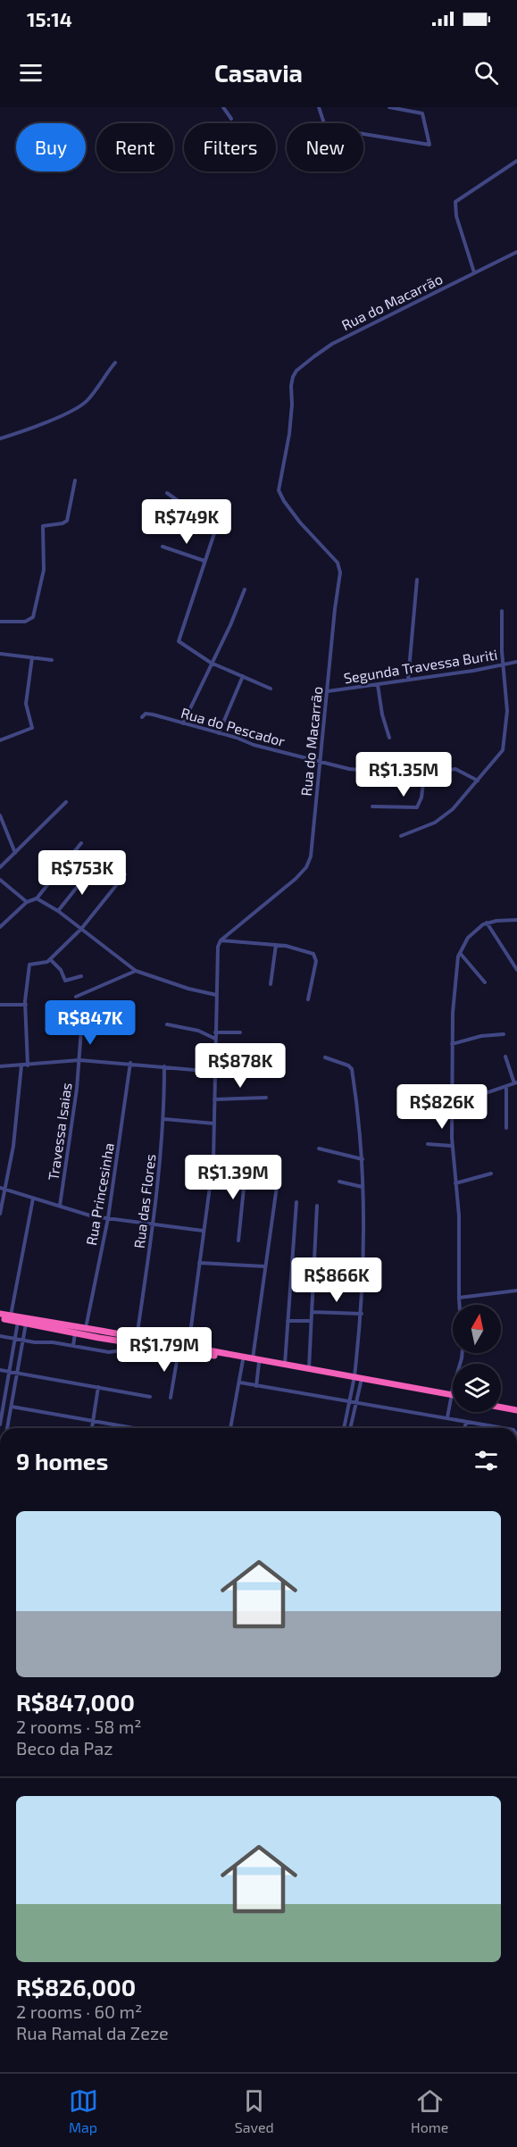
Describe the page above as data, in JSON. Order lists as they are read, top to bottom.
{
  "streets": {
    "street": [
      "Rua do Macarrão",
      "Segunda Travessa Buriti",
      "Rua do Pescador",
      "Travessa Isaias",
      "Rua Princesinha",
      "Rua das Flores"
    ]
  },
  "crossings": [
    ["Rua do Macarrão", "Segunda Travessa Buriti"],
    ["Rua do Macarrão", "Rua do Pescador"]
  ],
  "north": "top",
  "page": {
    "status": "15:14",
    "header": "Casavia",
    "chip": [
      "Buy",
      "Rent",
      "Filters",
      "New"
    ],
    "price": [
      "R$749K",
      "R$1.35M",
      "R$753K",
      "R$847K",
      "R$878K",
      "R$826K",
      "R$1.39M",
      "R$866K",
      "R$1.79M"
    ],
    "heading": "9 homes",
    "list": [
      {
        "name": "R$847,000",
        "note": "2 rooms · 58 m² · Beco da Paz"
      },
      {
        "name": "R$826,000",
        "note": "2 rooms · 60 m² · Rua Ramal da Zeze"
      }
    ],
    "tabs": ["Map", "Saved", "Home"]
  }
}
